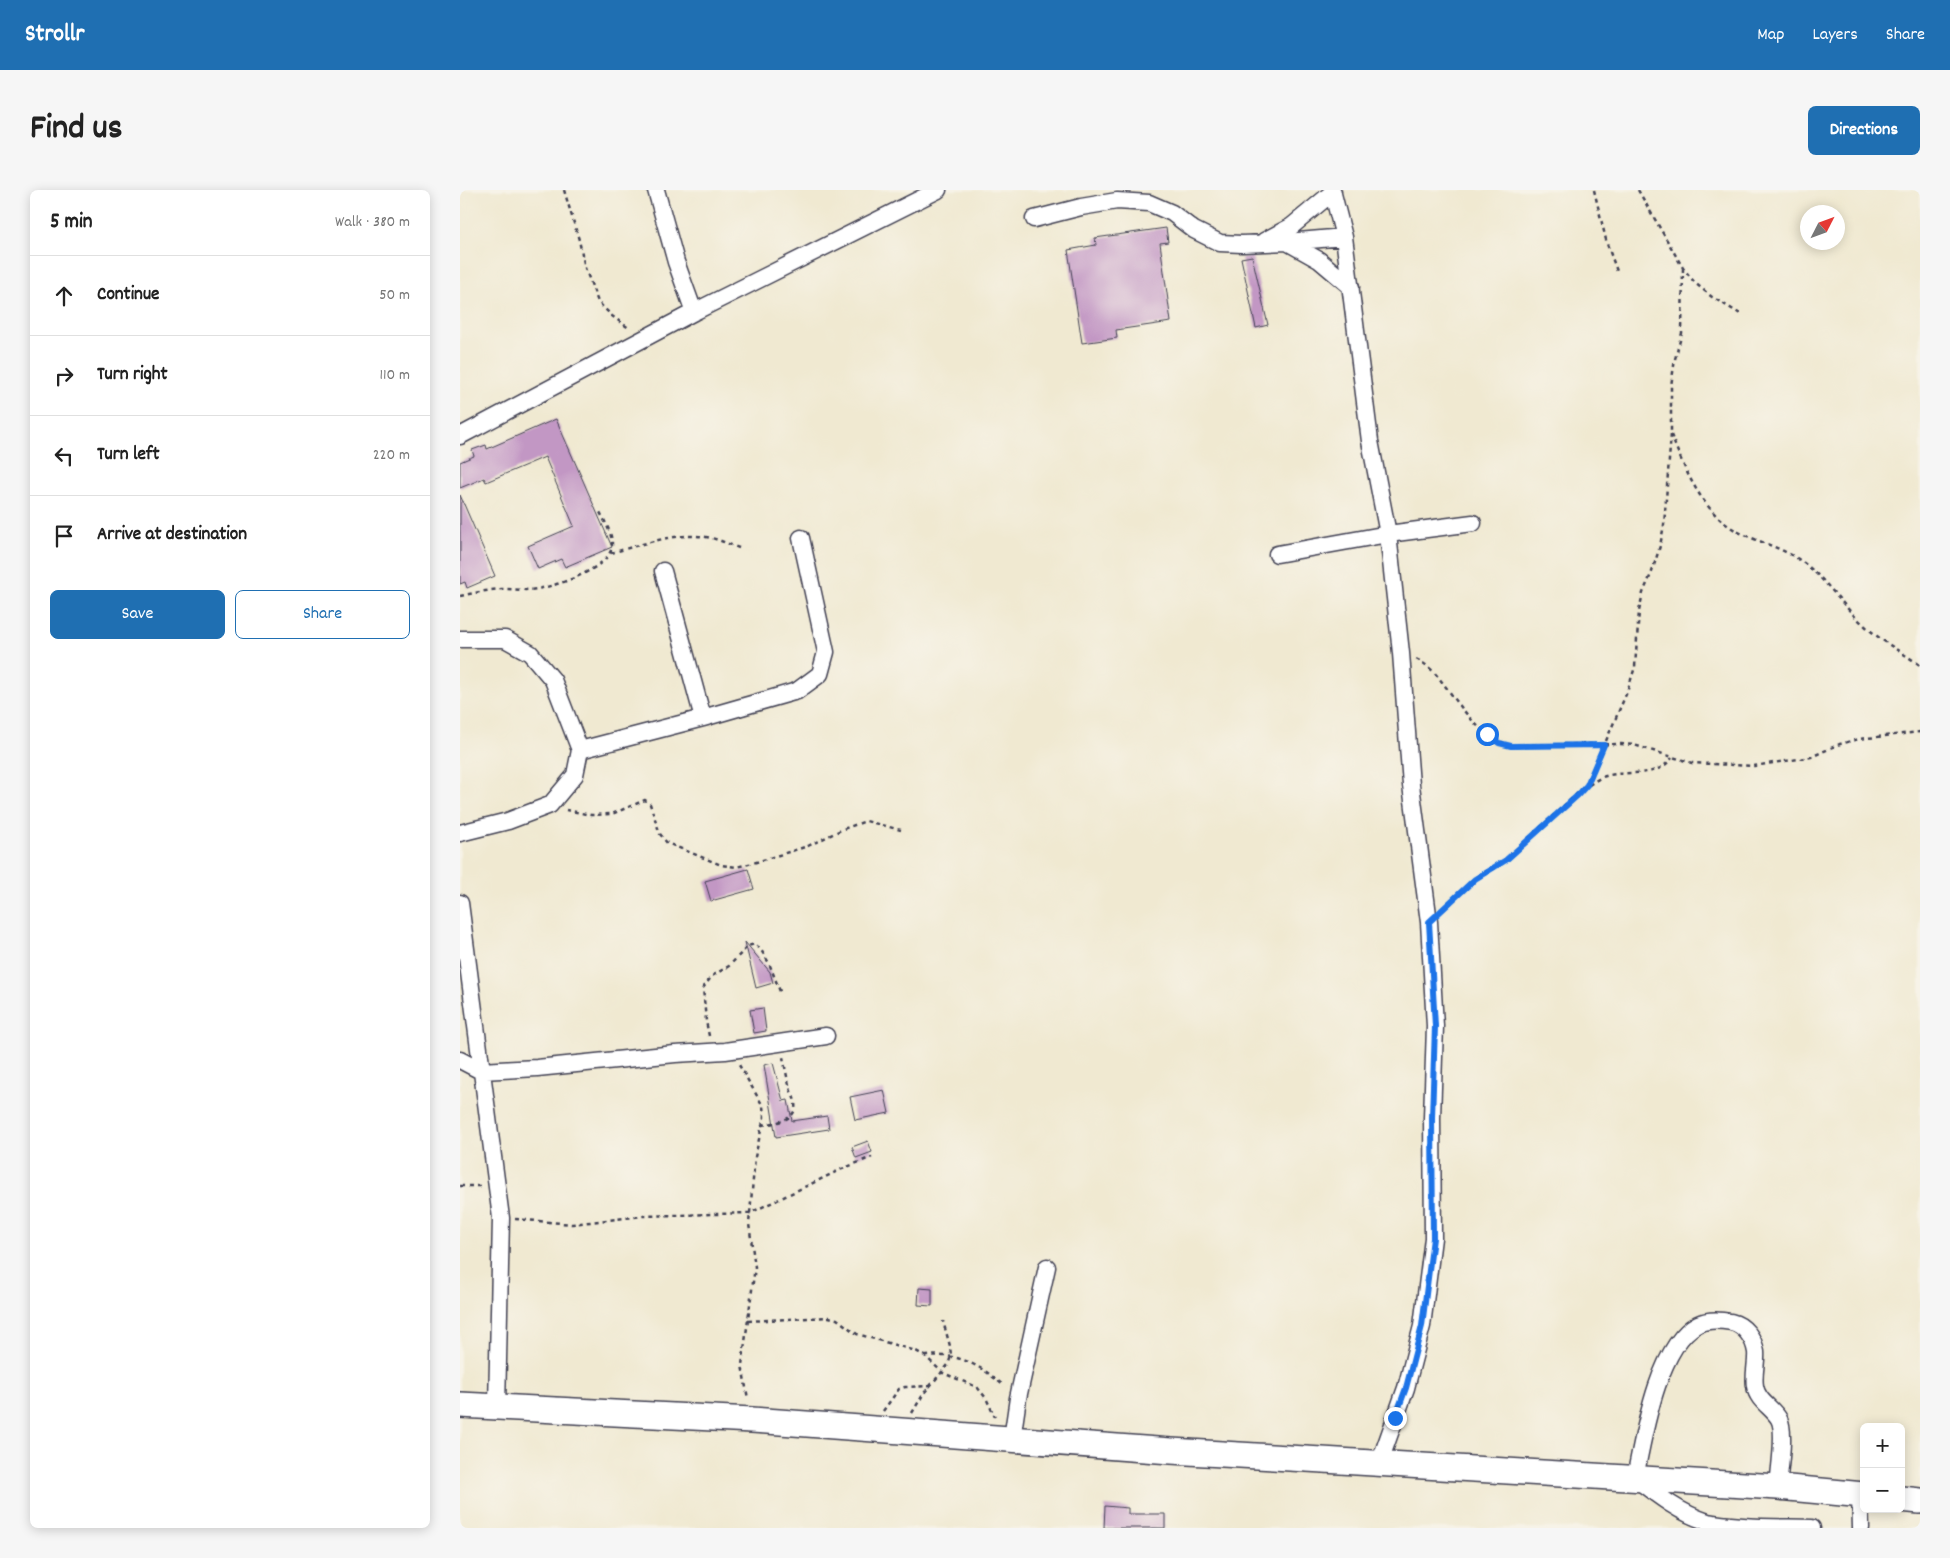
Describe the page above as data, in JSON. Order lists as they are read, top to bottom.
{
  "north": "top right",
  "page": {
    "header": "Strollr",
    "nav": ["Map", "Layers", "Share"],
    "title": "Find us",
    "buttons": [
      "Directions",
      ["Save", "Share"]
    ],
    "heading": ["5 min", "Walk · 380 m"],
    "list": [
      ["Continue", "50 m"],
      ["Turn right", "110 m"],
      ["Turn left", "220 m"],
      "Arrive at destination"
    ],
    "map_buttons": ["+", "−"]
  }
}
